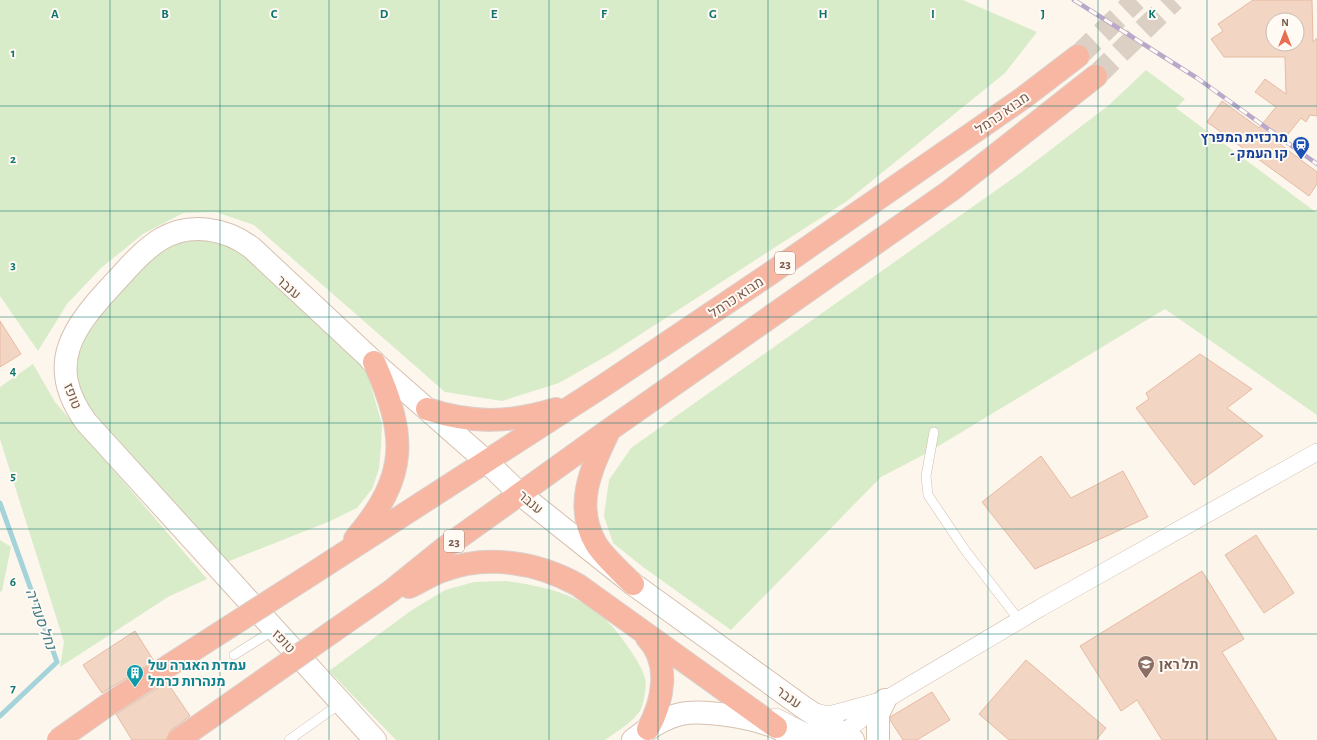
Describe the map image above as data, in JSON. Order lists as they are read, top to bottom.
{
  "streets": {
    "highway": ["מבוא כרמל", "23"],
    "street": ["ענבר", "טופז"]
  },
  "crossings": [
    ["מבוא כרמל", "23"],
    ["מבוא כרמל", "ענבר"],
    ["23", "ענבר"],
    ["ענבר", "טופז"]
  ],
  "water": ["נחל סעדיה"],
  "places": {
    "station": ["מרכזית המפרץ - קו העמק"],
    "school or university": ["תל ראן"],
    "building": ["עמדת האגרה של מנהרות כרמל"]
  },
  "north": "top",
  "grid": {
    "columns": [
      "A",
      "B",
      "C",
      "D",
      "E",
      "F",
      "G",
      "H",
      "I",
      "J",
      "K"
    ],
    "rows": [
      "1",
      "2",
      "3",
      "4",
      "5",
      "6",
      "7"
    ]
  }
}
